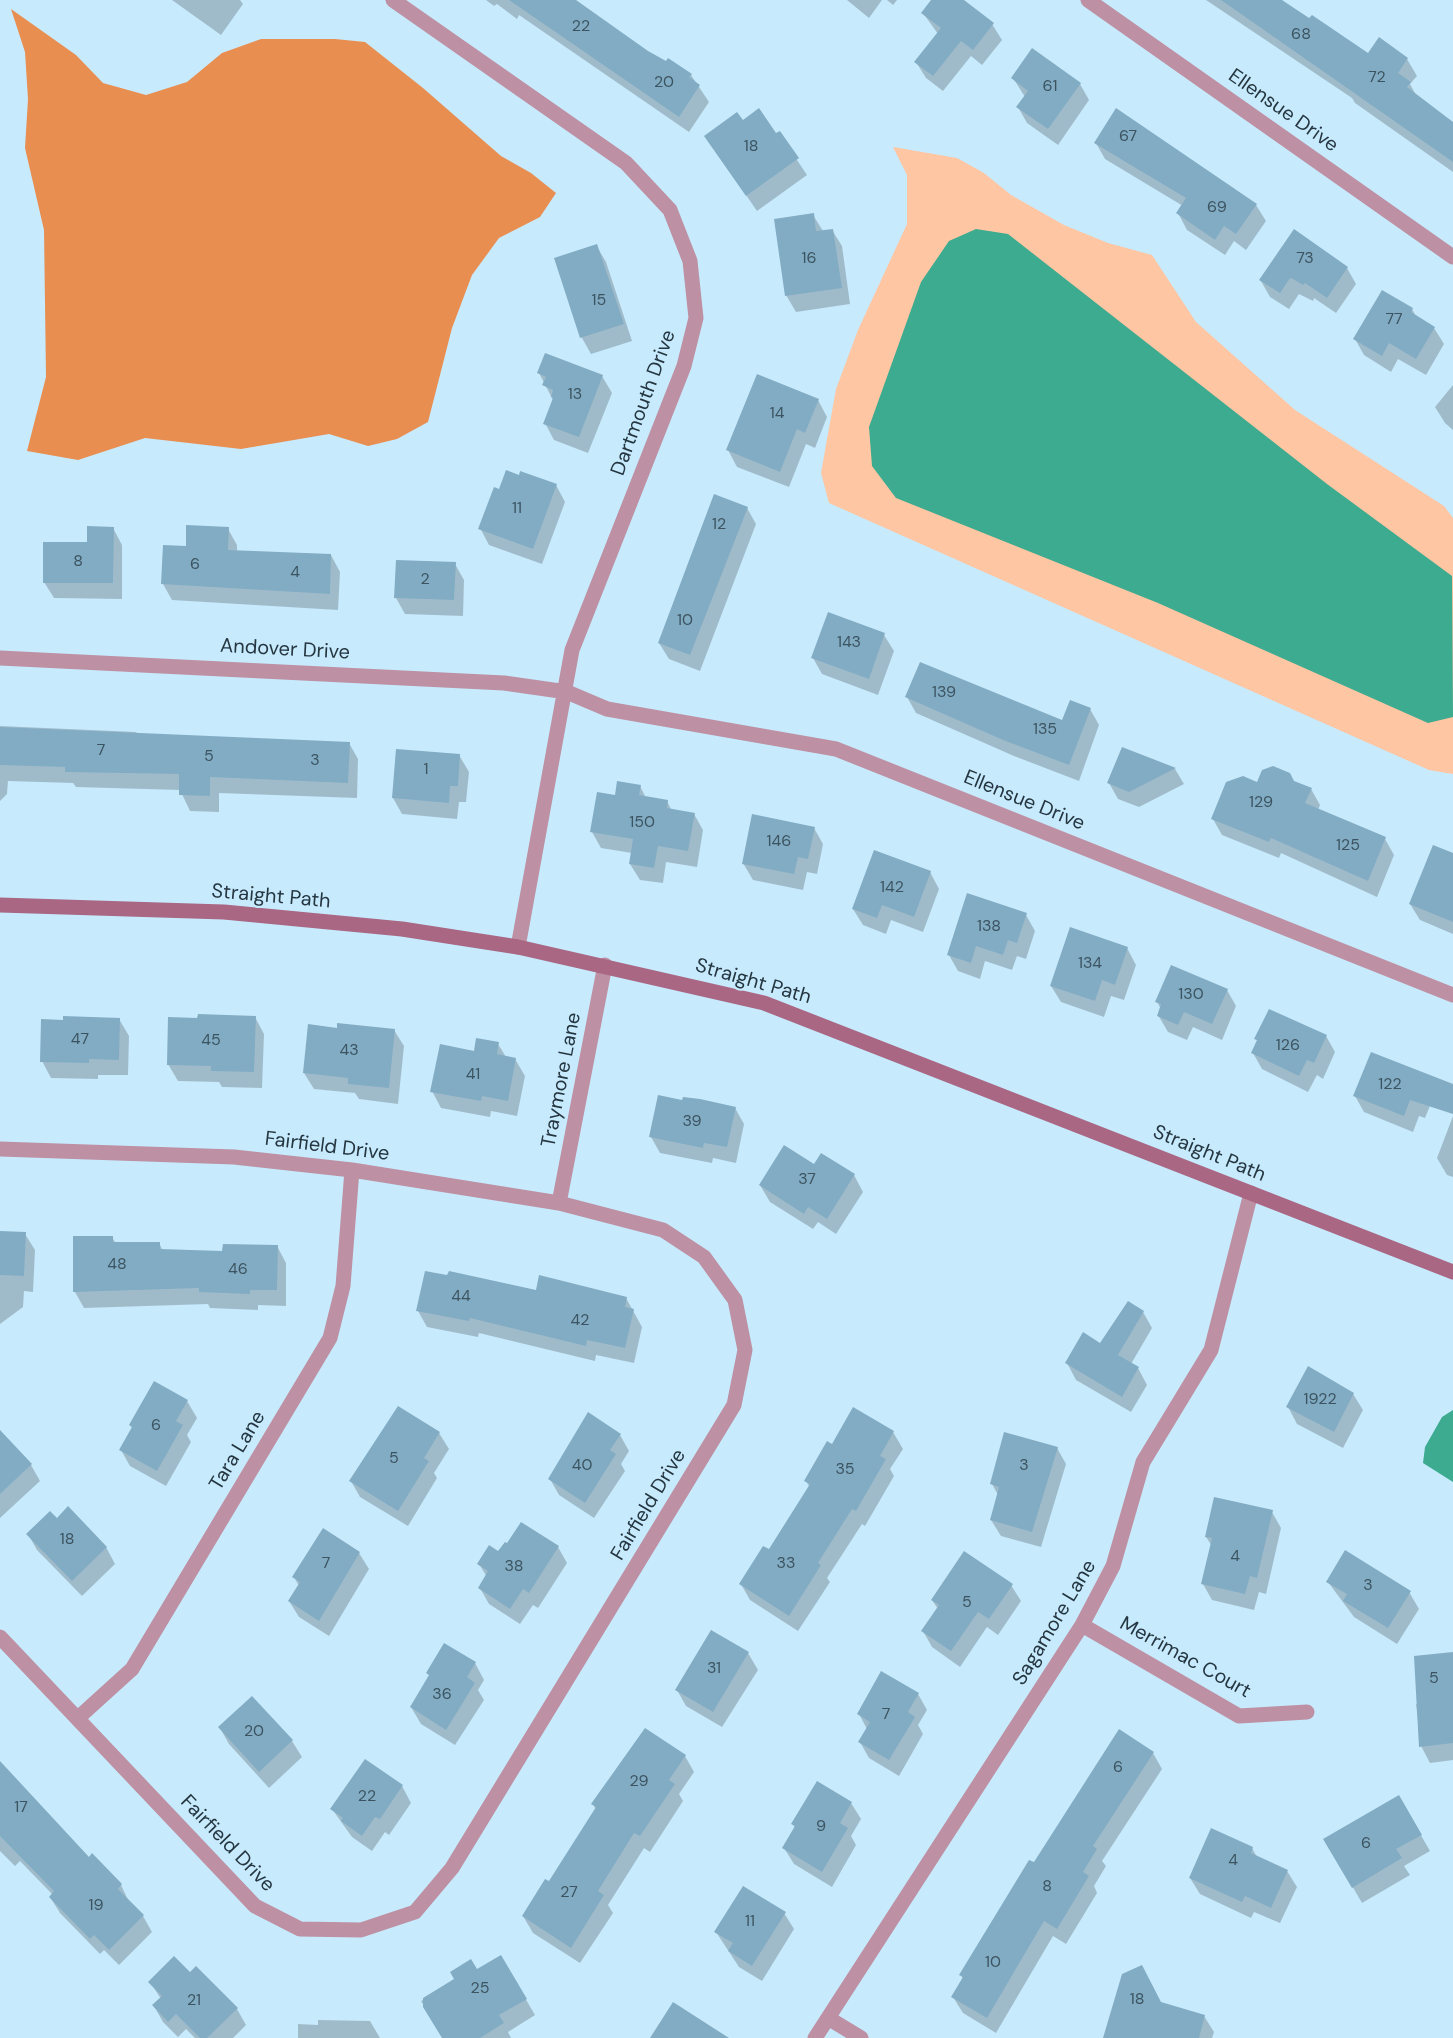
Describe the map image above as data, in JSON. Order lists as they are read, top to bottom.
{
  "streets": {
    "main road": ["Straight Path"],
    "street": [
      "Ellensue Drive",
      "Dartmouth Drive",
      "Andover Drive",
      "Traymore Lane",
      "Fairfield Drive",
      "Tara Lane",
      "Sagamore Lane",
      "Merrimac Court"
    ]
  },
  "crossings": [
    ["Ellensue Drive", "Dartmouth Drive"],
    ["Ellensue Drive", "Andover Drive"],
    ["Dartmouth Drive", "Andover Drive"],
    ["Dartmouth Drive", "Straight Path"],
    ["Straight Path", "Traymore Lane"],
    ["Straight Path", "Sagamore Lane"],
    ["Traymore Lane", "Fairfield Drive"],
    ["Fairfield Drive", "Tara Lane"],
    ["Sagamore Lane", "Merrimac Court"]
  ],
  "house_numbers": [
    "22",
    "68",
    "72",
    "20",
    "61",
    "67",
    "18",
    "69",
    "16",
    "73",
    "15",
    "77",
    "13",
    "14",
    "11",
    "12",
    "8",
    "6",
    "4",
    "2",
    "10",
    "143",
    "139",
    "135",
    "7",
    "5",
    "3",
    "1",
    "129",
    "150",
    "146",
    "125",
    "142",
    "138",
    "134",
    "130",
    "47",
    "45",
    "126",
    "43",
    "41",
    "122",
    "39",
    "37",
    "48",
    "46",
    "44",
    "42",
    "1922",
    "6",
    "5",
    "40",
    "3",
    "35",
    "18",
    "4",
    "7",
    "33",
    "38",
    "3",
    "5",
    "31",
    "5",
    "36",
    "7",
    "20",
    "6",
    "29",
    "22",
    "17",
    "9",
    "6",
    "4",
    "8",
    "27",
    "19",
    "11",
    "10",
    "25",
    "18",
    "21"
  ]
}
